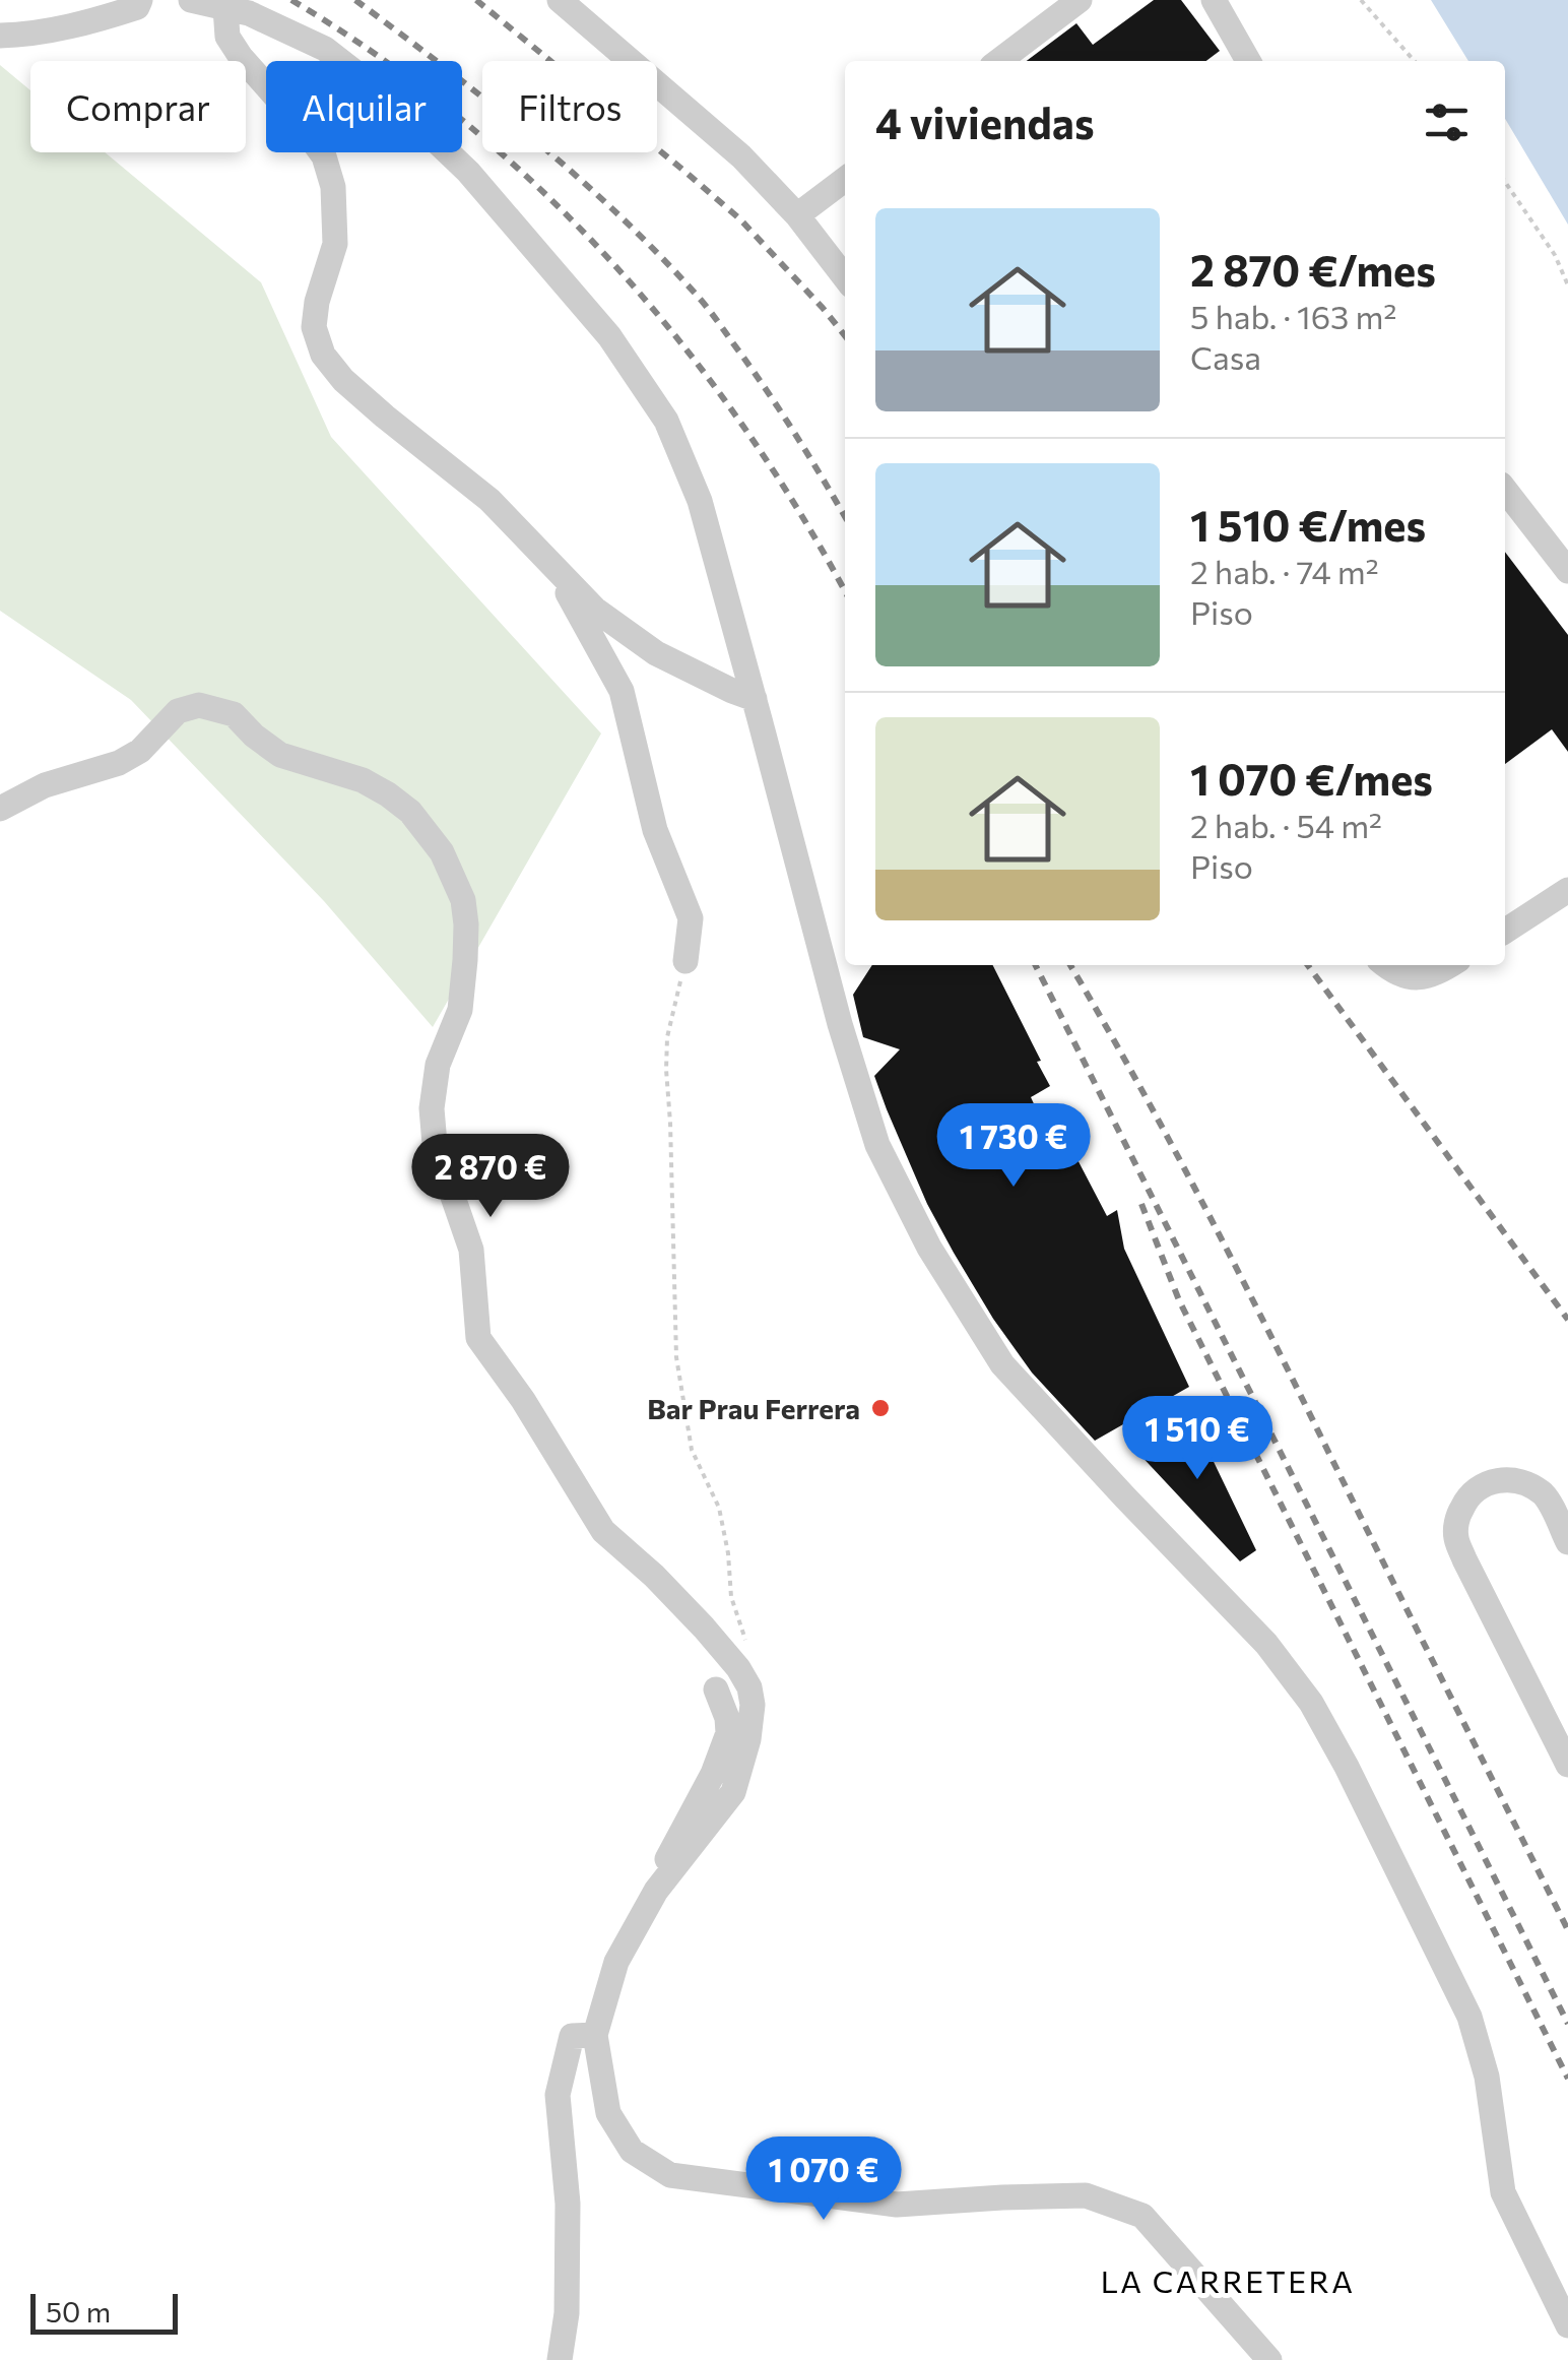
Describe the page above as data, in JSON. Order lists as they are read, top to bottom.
{
  "districts": ["LA CARRETERA"],
  "places": ["Bar Prau Ferrera"],
  "scale_bar": "50 m",
  "page": {
    "chip": ["Comprar", "Alquilar", "Filtros"],
    "heading": "4 viviendas",
    "list": [
      {
        "name": "2 870 €/mes",
        "note": "5 hab. · 163 m² · Casa"
      },
      {
        "name": "1 510 €/mes",
        "note": "2 hab. · 74 m² · Piso"
      },
      {
        "name": "1 070 €/mes",
        "note": "2 hab. · 54 m² · Piso"
      }
    ],
    "price": [
      "1 730 €",
      "2 870 €",
      "1 510 €",
      "1 070 €"
    ],
    "scale": "50 m"
  }
}
